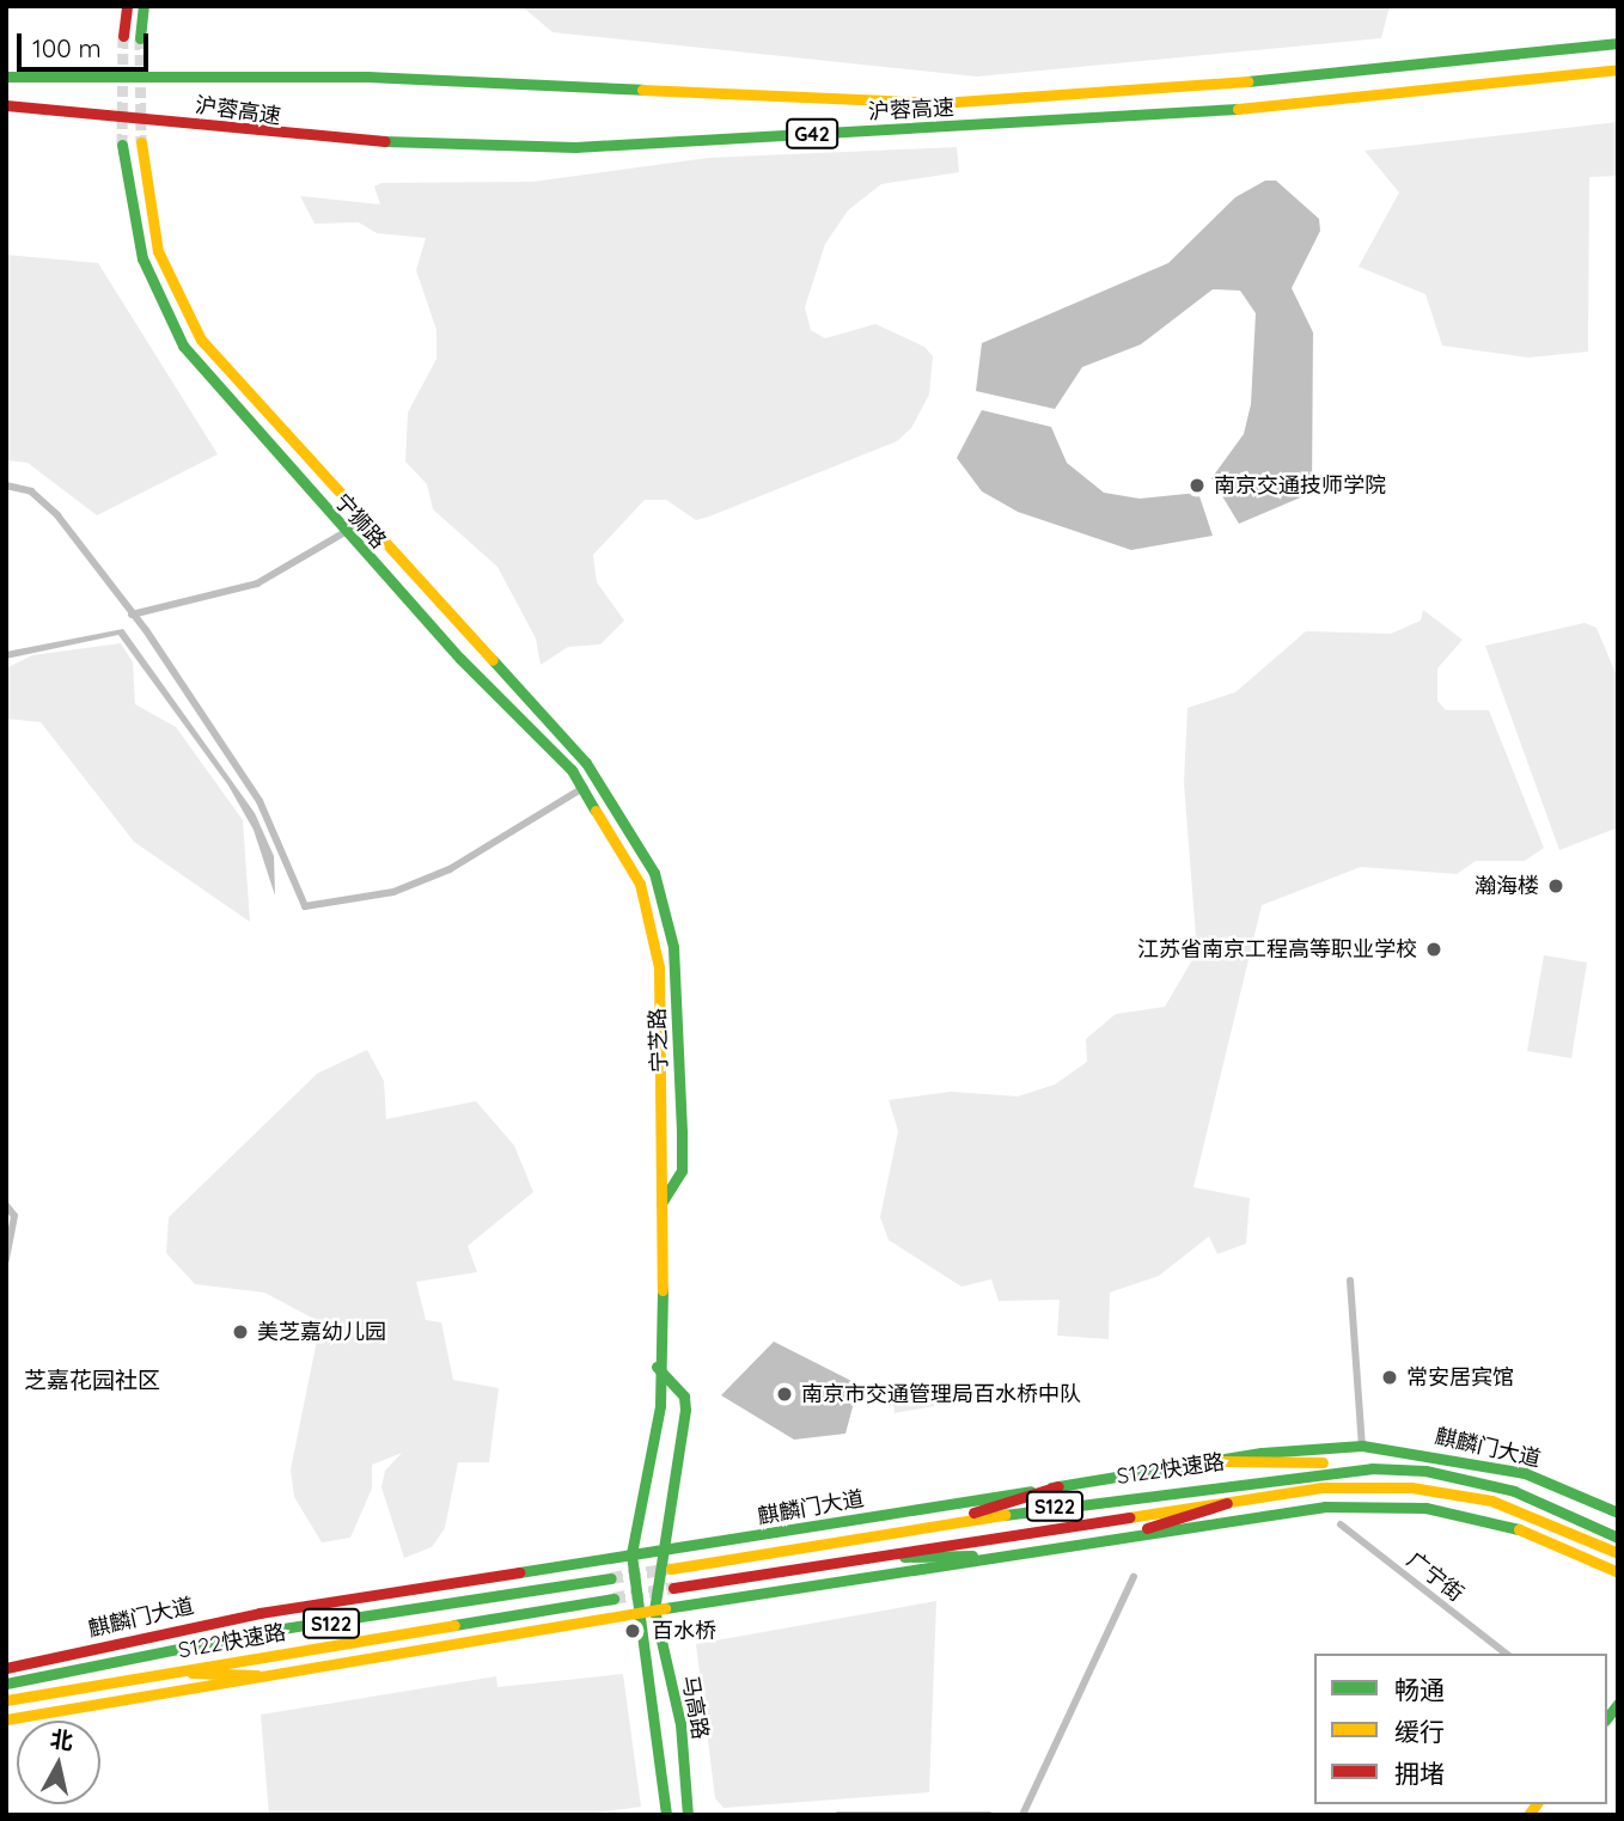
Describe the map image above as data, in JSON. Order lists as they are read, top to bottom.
{
  "streets": {
    "main road": [
      "沪蓉高速",
      "G42",
      "宁狮路",
      "宁芝路",
      "麒麟门大道",
      "S122快速路",
      "S122",
      "马高路"
    ],
    "street": ["广宁街"]
  },
  "crossings": [
    ["宁狮路", "宁芝路"],
    ["宁芝路", "麒麟门大道"],
    ["宁芝路", "马高路"],
    ["麒麟门大道", "马高路"]
  ],
  "districts": ["芝嘉花园社区"],
  "places": [
    "南京交通技师学院",
    "瀚海楼",
    "江苏省南京工程高等职业学校",
    "美芝嘉幼儿园",
    "常安居宾馆",
    "南京市交通管理局百水桥中队",
    "百水桥"
  ],
  "legend": ["畅通", "缓行", "拥堵"],
  "scale_bar": "100 m",
  "north": "top"
}
